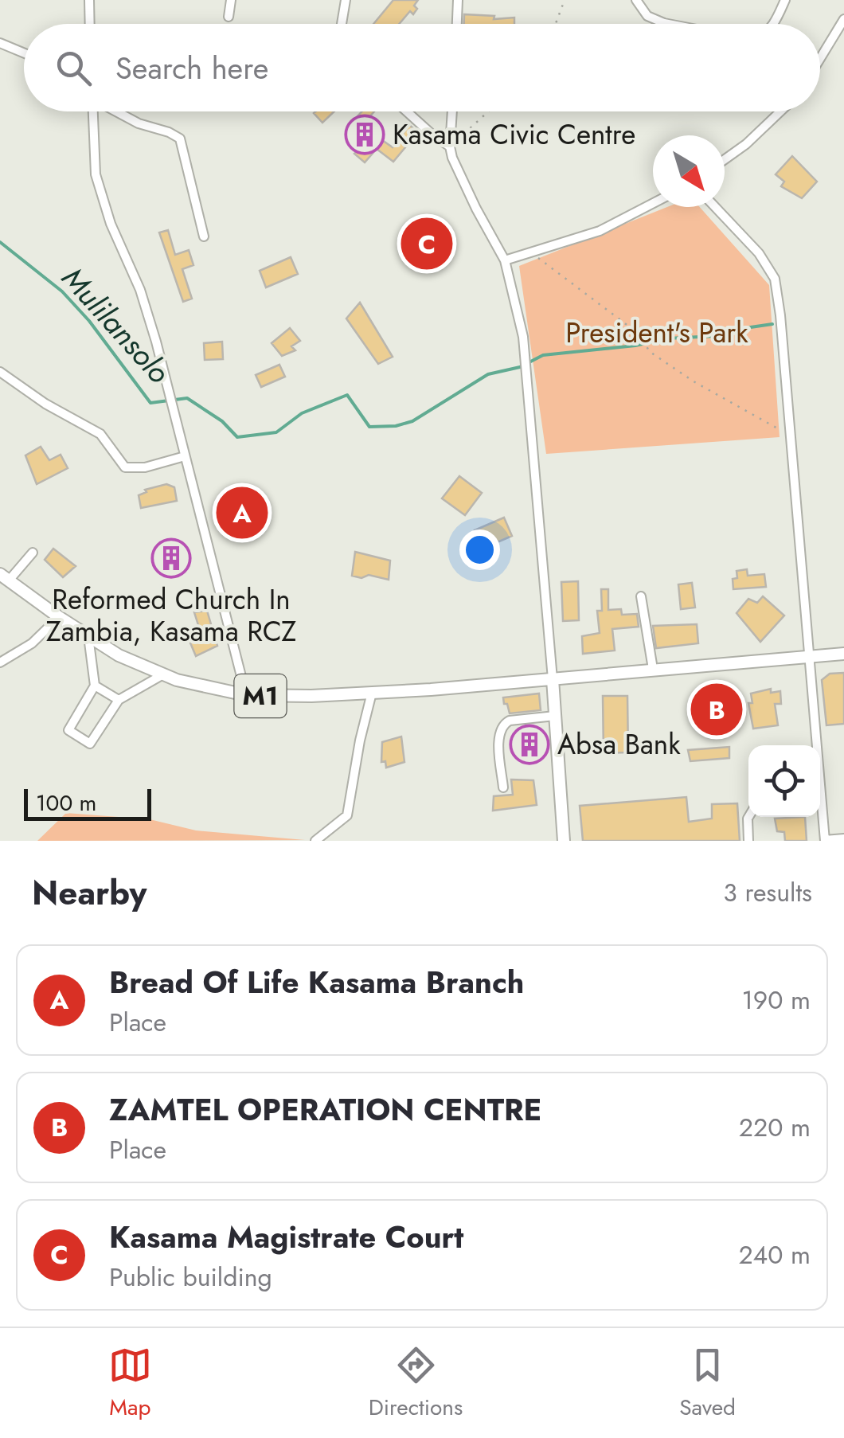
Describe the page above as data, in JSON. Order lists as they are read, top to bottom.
{
  "streets": {
    "main road": ["M1"]
  },
  "water": ["Mulilansolo"],
  "parks": ["President's Park"],
  "places": {
    "building": ["Kasama Civic Centre", "Reformed Church In Zambia, Kasama RCZ", "Absa Bank"]
  },
  "scale_bar": "100 m",
  "north": "bottom right",
  "page": {
    "search": "Search here",
    "pins": ["C", "A", "B"],
    "scale": "100 m",
    "heading": ["Nearby", "3 results"],
    "list": [
      {
        "mark": "A",
        "name": "Bread Of Life Kasama Branch",
        "note": "Place",
        "value": "190 m"
      },
      {
        "mark": "B",
        "name": "ZAMTEL OPERATION CENTRE",
        "note": "Place",
        "value": "220 m"
      },
      {
        "mark": "C",
        "name": "Kasama Magistrate Court",
        "note": "Public building",
        "value": "240 m"
      }
    ],
    "nav": ["Map", "Directions", "Saved"]
  }
}
